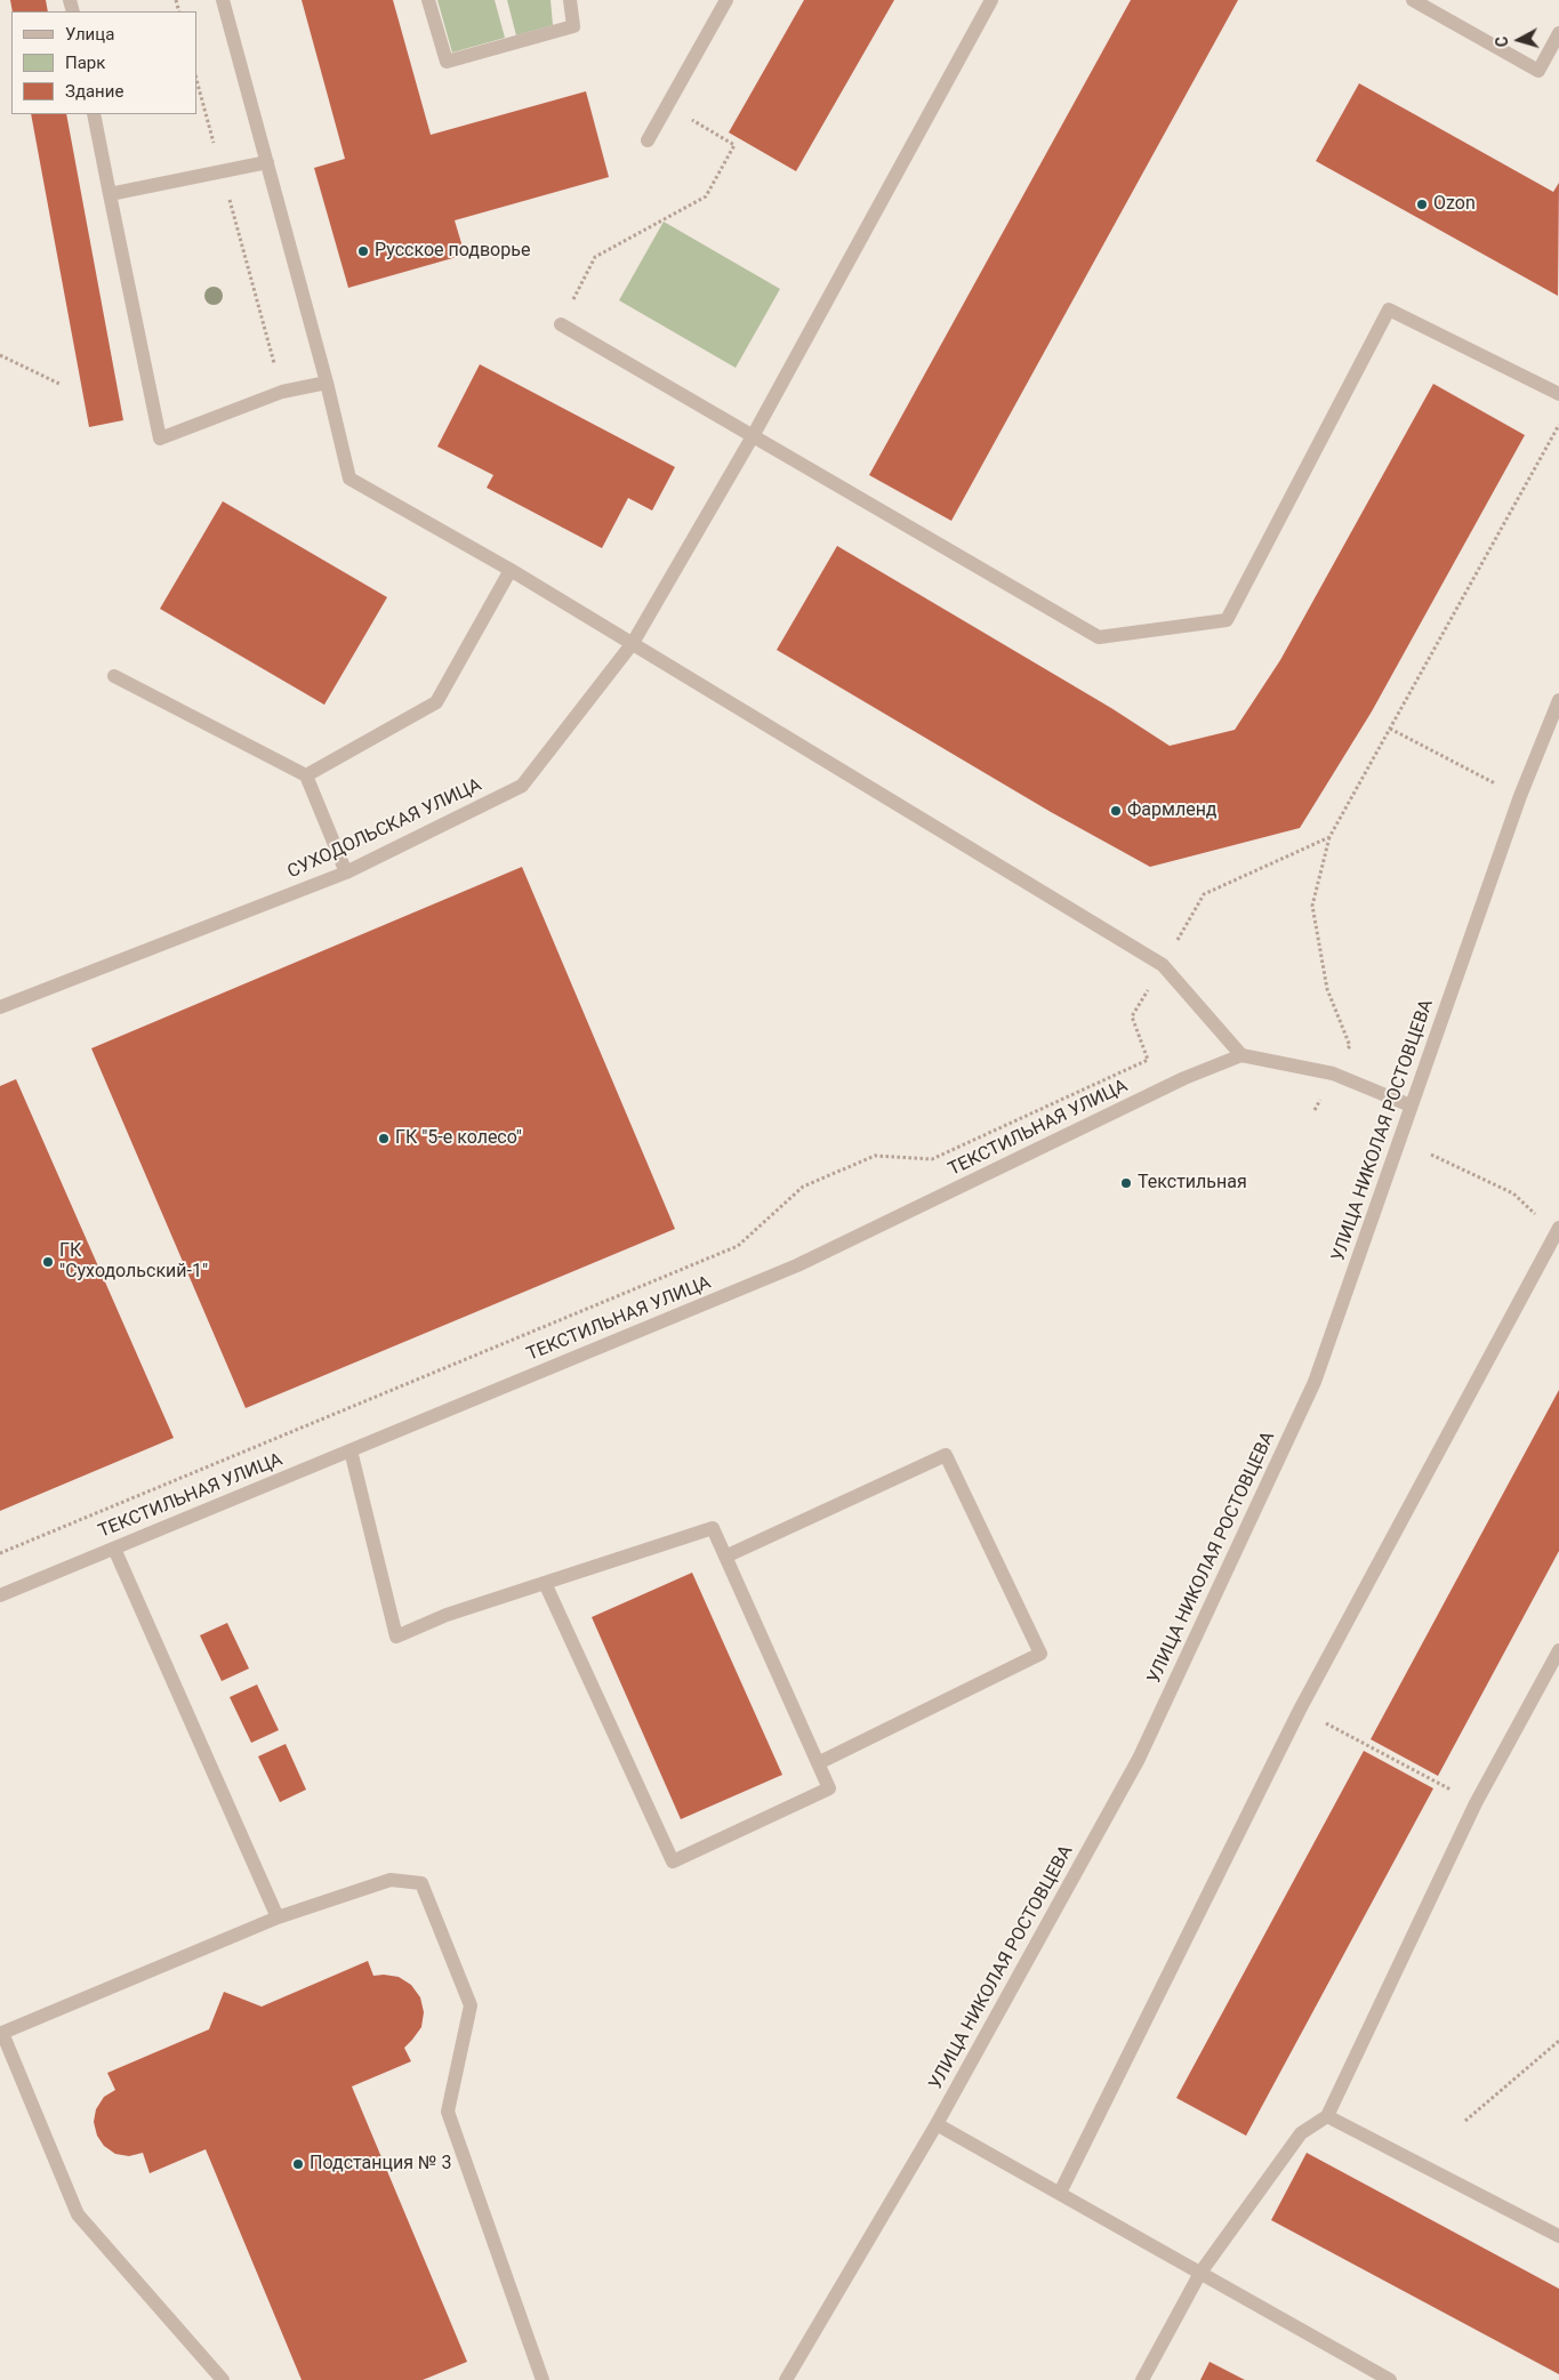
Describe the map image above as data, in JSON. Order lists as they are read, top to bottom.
{
  "streets": {
    "street": ["СУХОДОЛЬСКАЯ УЛИЦА", "ТЕКСТИЛЬНАЯ УЛИЦА", "УЛИЦА НИКОЛАЯ РОСТОВЦЕВА"]
  },
  "places": [
    "Ozon",
    "Русское подворье",
    "Фармленд",
    "ГК \"5-е колесо\"",
    "Текстильная",
    "ГК \"Суходольский-1\"",
    "Подстанция № 3"
  ],
  "legend": ["Улица", "Парк", "Здание"],
  "north": "left"
}
